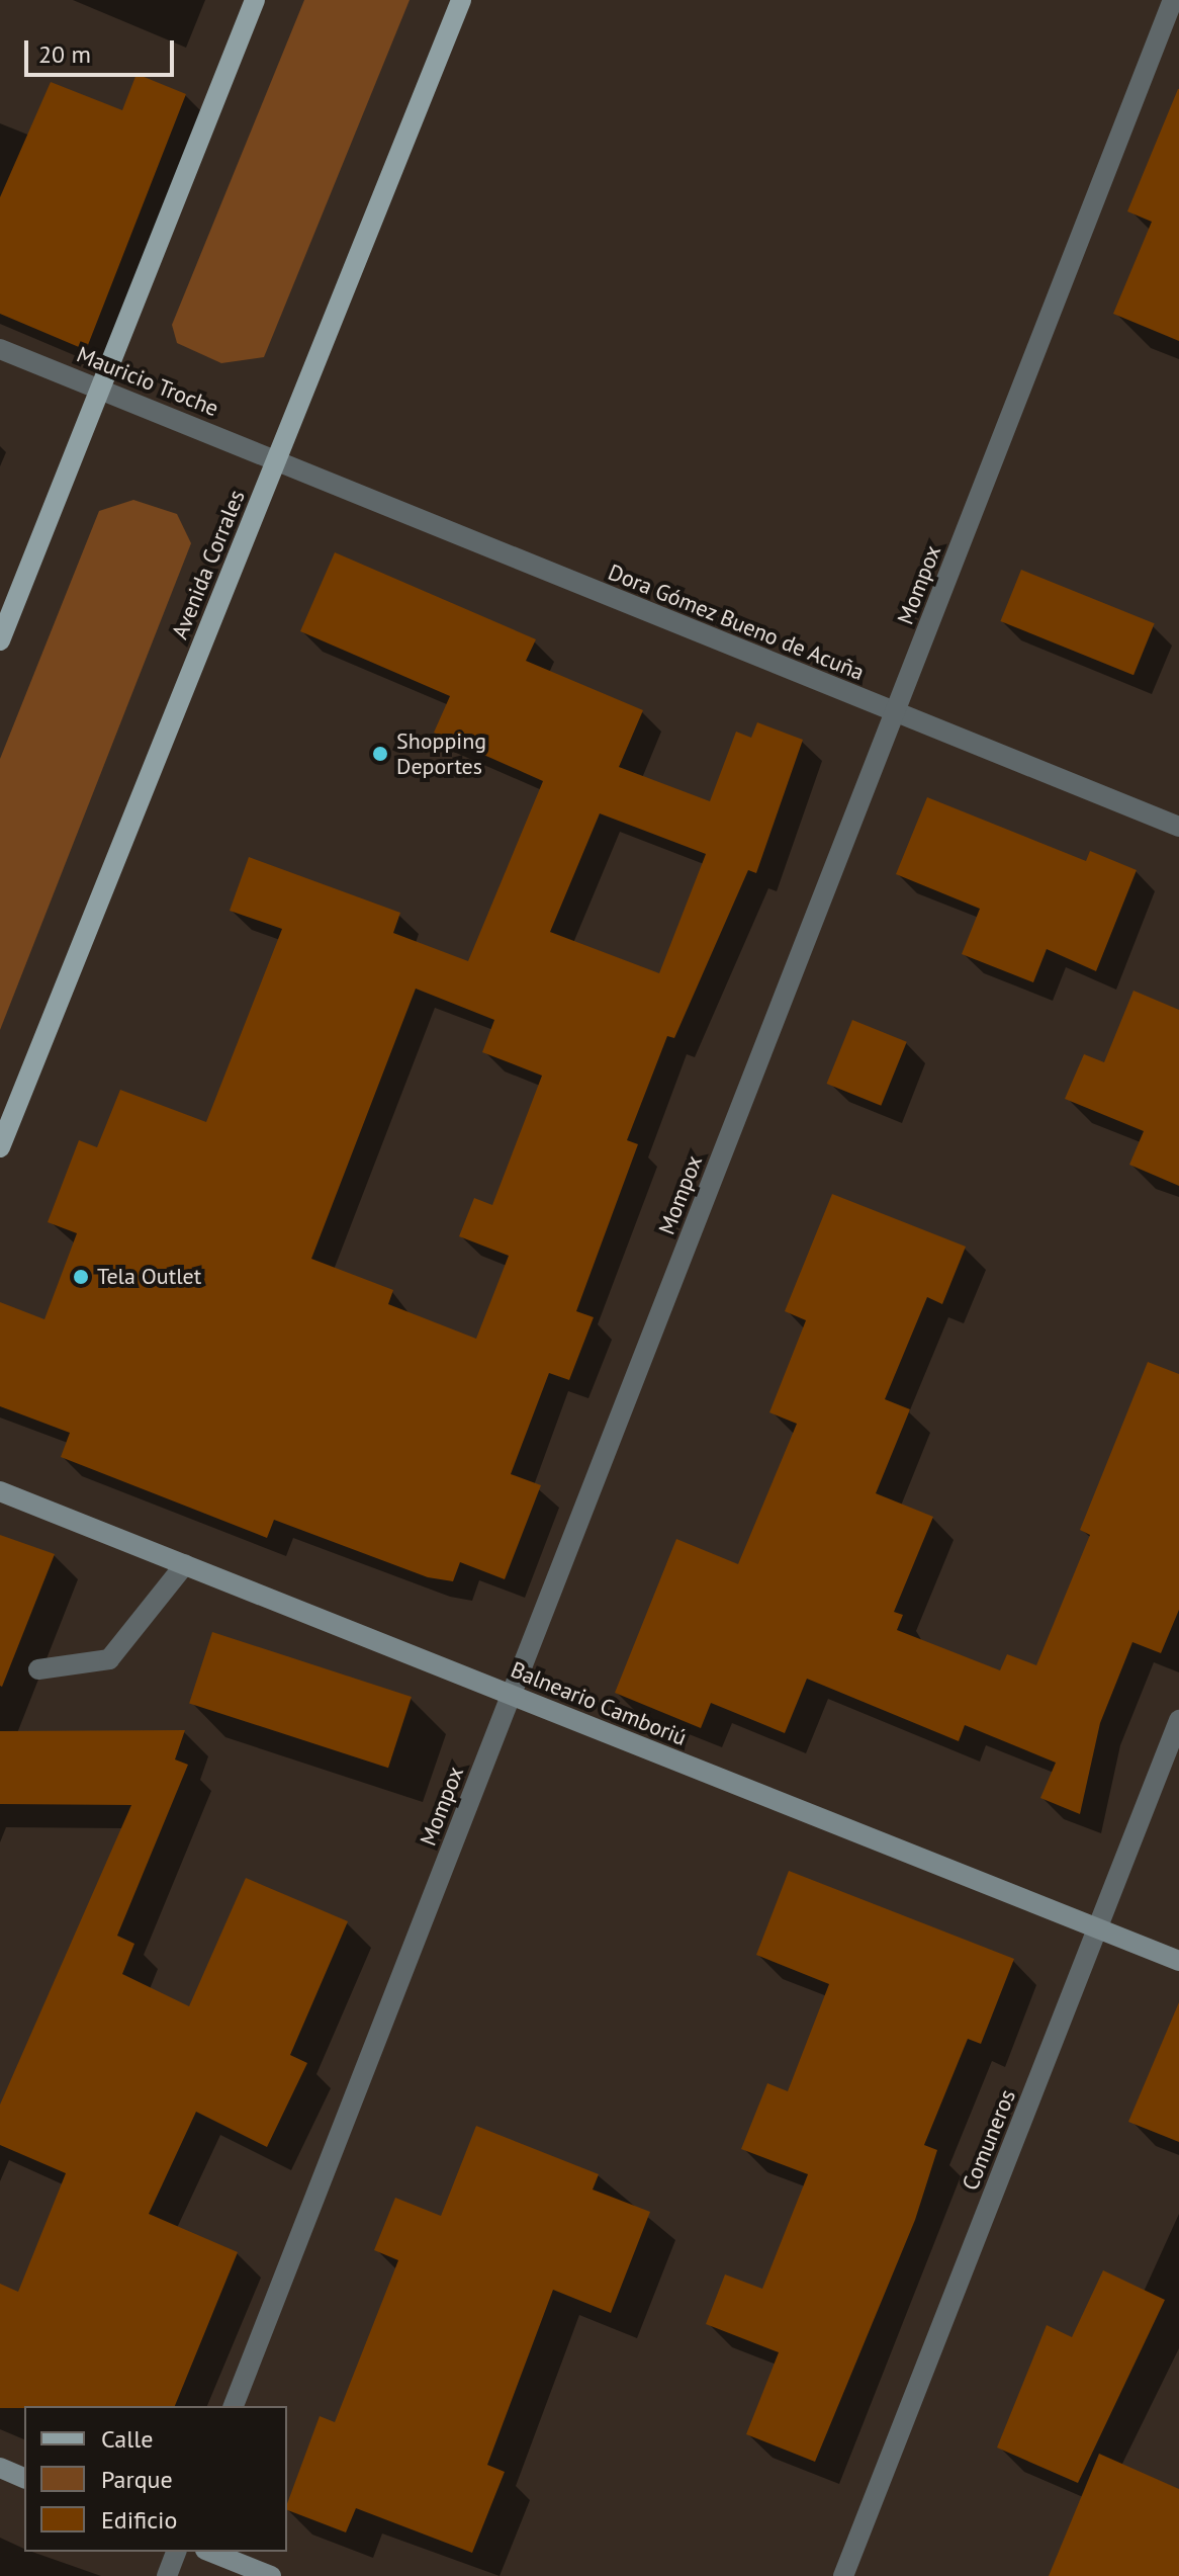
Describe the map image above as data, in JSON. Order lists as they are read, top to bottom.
{
  "streets": {
    "main road": ["Avenida Corrales"],
    "street": [
      "Mauricio Troche",
      "Mompox",
      "Dora Gómez Bueno de Acuña",
      "Balneario Camboriú",
      "Comuneros"
    ]
  },
  "crossings": [
    ["Mauricio Troche", "Avenida Corrales"],
    ["Mauricio Troche", "Dora Gómez Bueno de Acuña"],
    ["Avenida Corrales", "Dora Gómez Bueno de Acuña"],
    ["Mompox", "Dora Gómez Bueno de Acuña"],
    ["Mompox", "Balneario Camboriú"],
    ["Balneario Camboriú", "Comuneros"]
  ],
  "places": ["Shopping Deportes", "Tela Outlet"],
  "legend": ["Calle", "Parque", "Edificio"],
  "scale_bar": "20 m"
}
